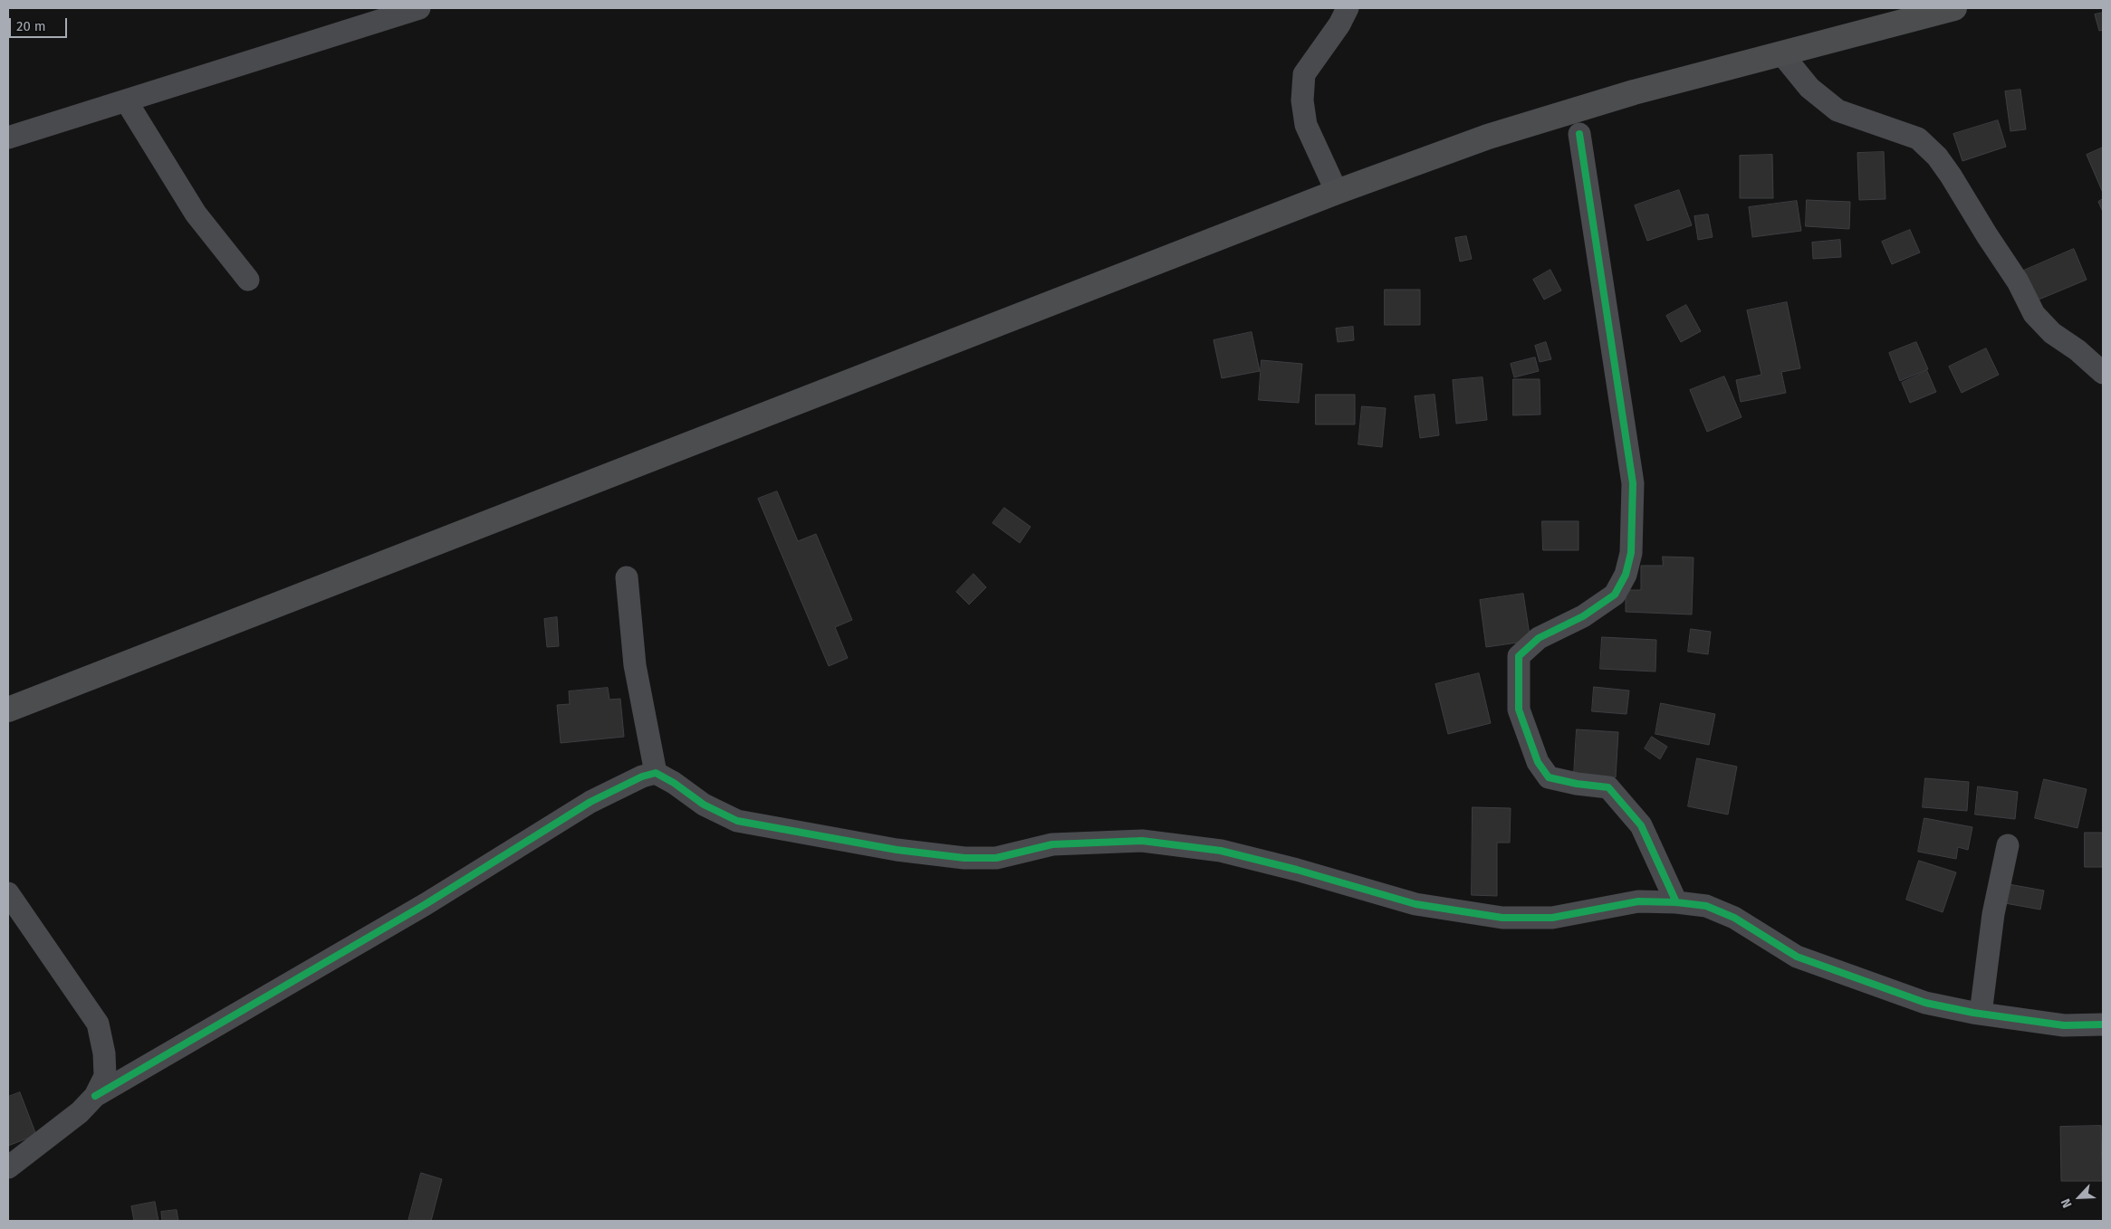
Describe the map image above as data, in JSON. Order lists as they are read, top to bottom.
{
  "scale_bar": "20 m",
  "north": "bottom left"
}
